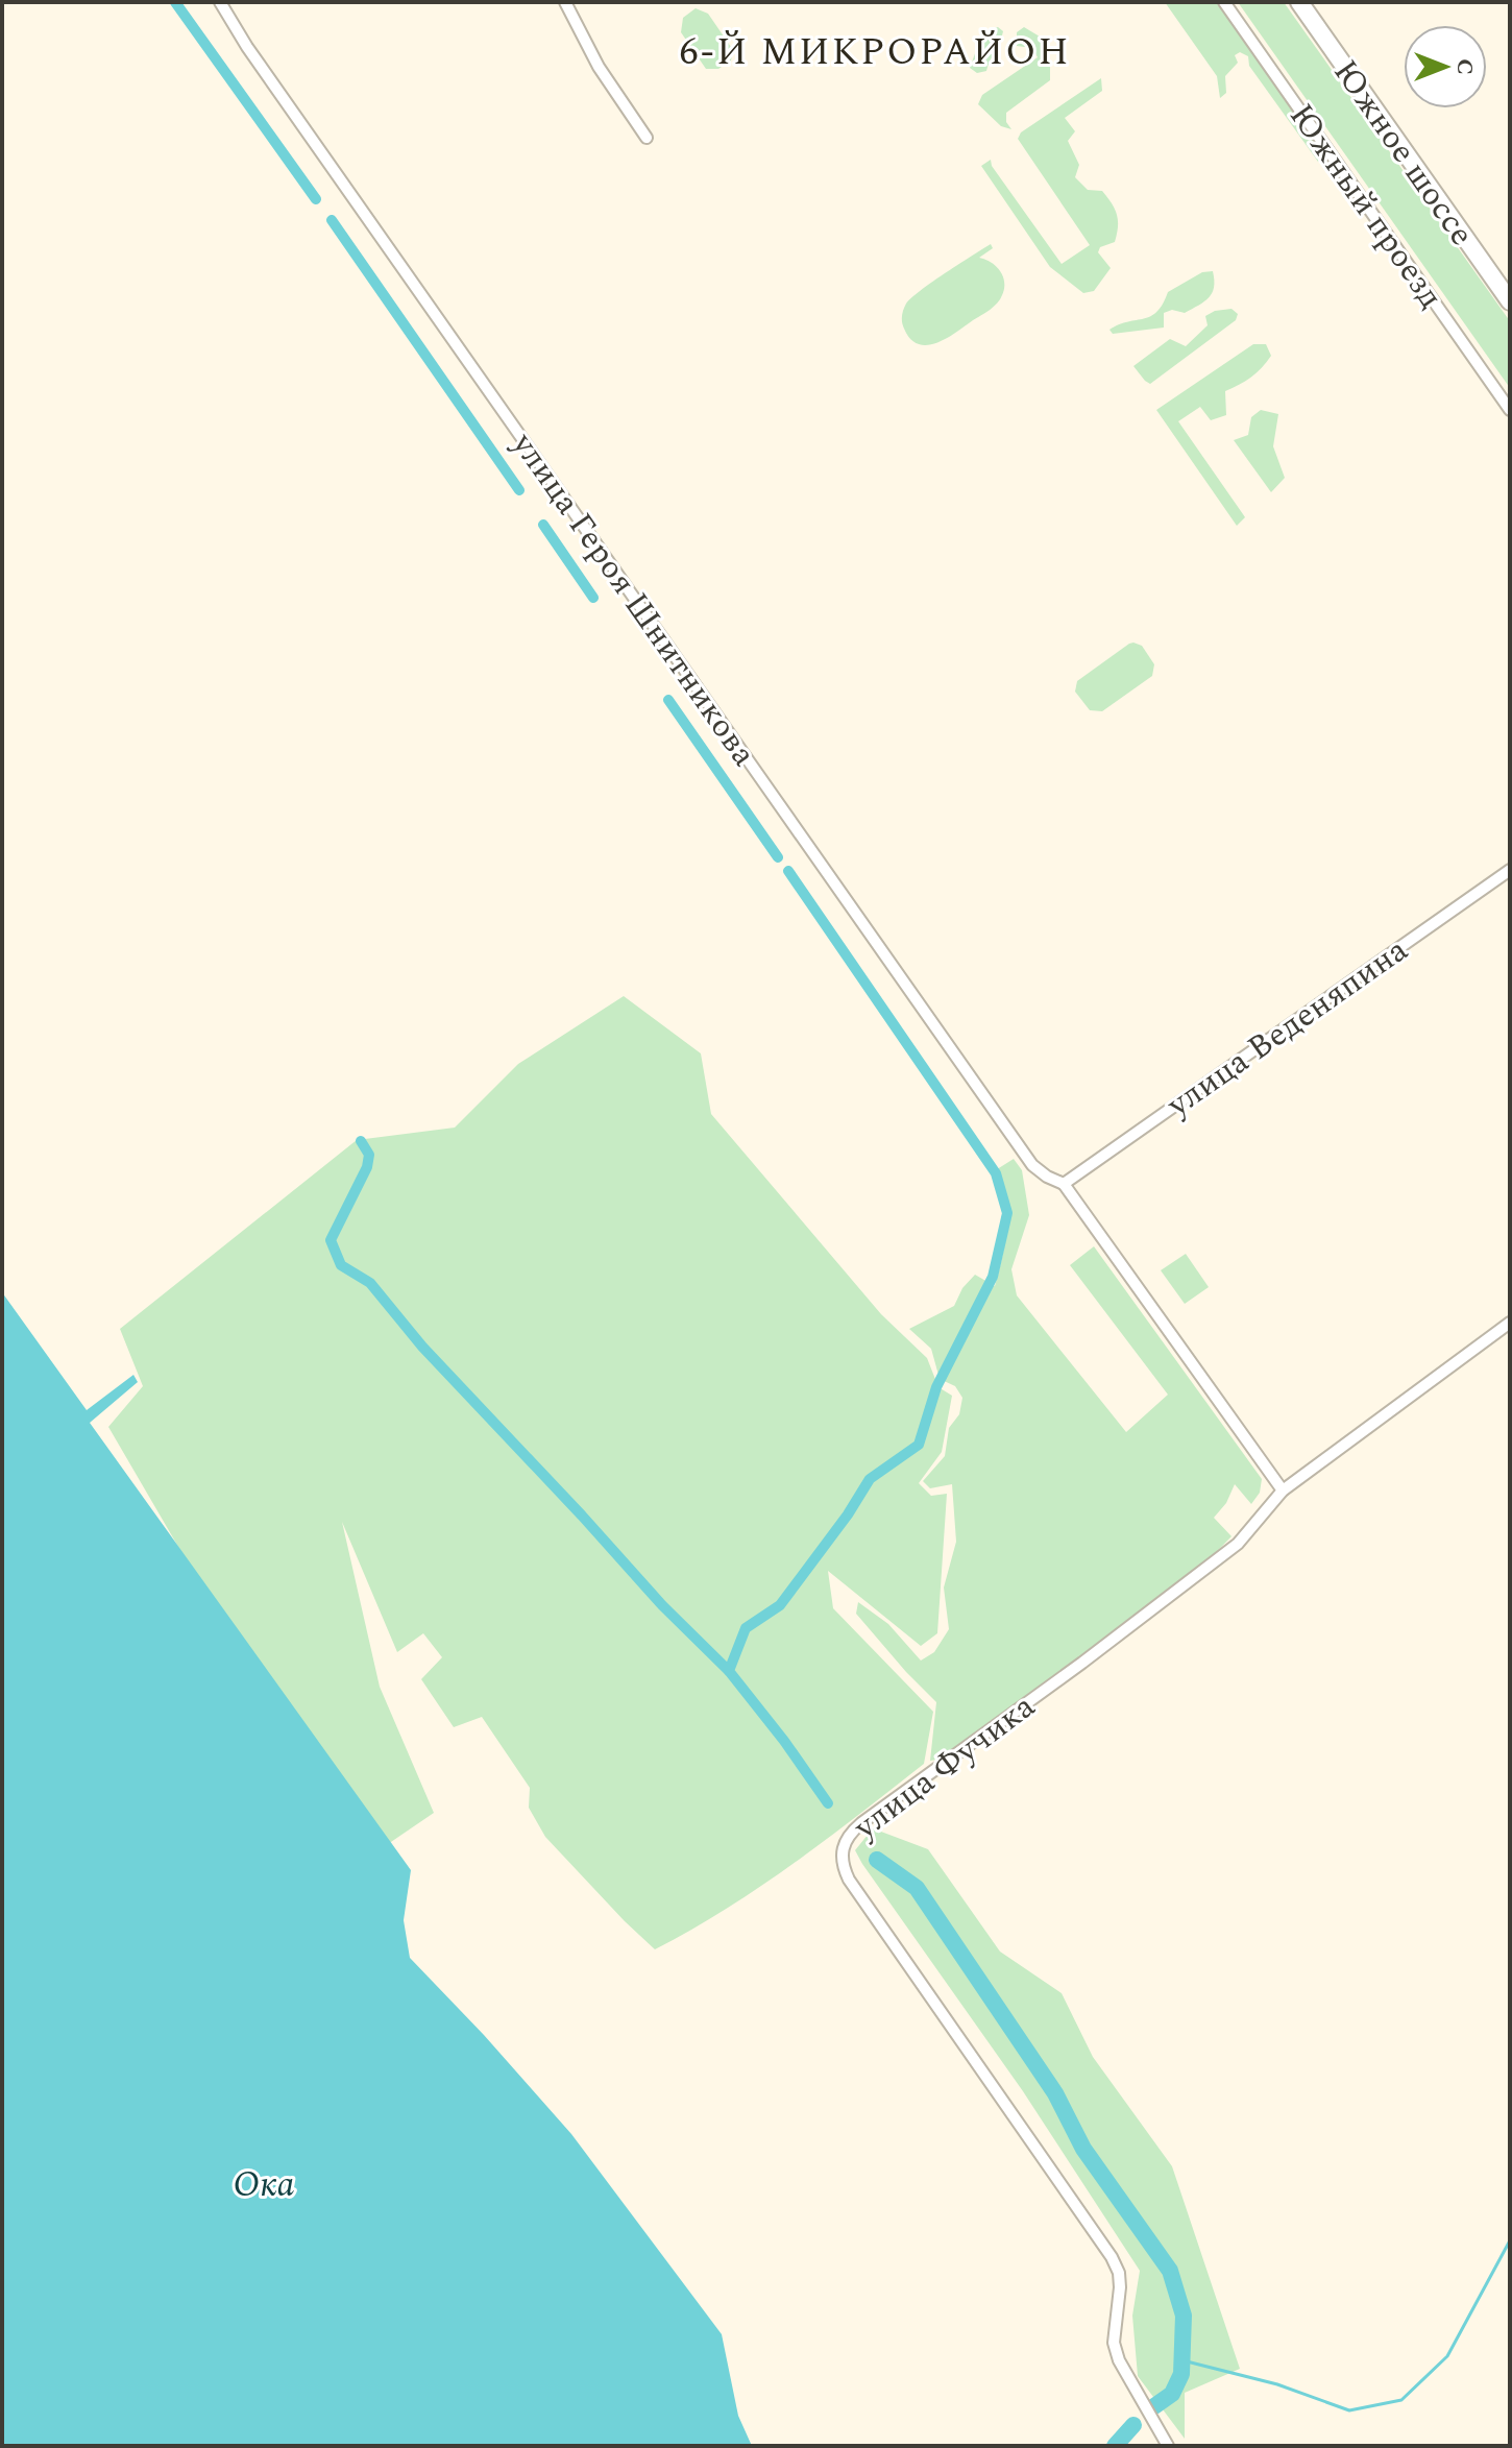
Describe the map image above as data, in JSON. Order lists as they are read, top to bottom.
{
  "streets": {
    "main road": ["Южное шоссе"],
    "street": [
      "Южный проезд",
      "улица Героя Шнитникова",
      "улица Веденяпина",
      "улица Фучика"
    ]
  },
  "crossings": [
    ["улица Героя Шнитникова", "улица Веденяпина"]
  ],
  "districts": ["6-Й МИКРОРАЙОН"],
  "water": ["Ока"],
  "north": "right"
}
